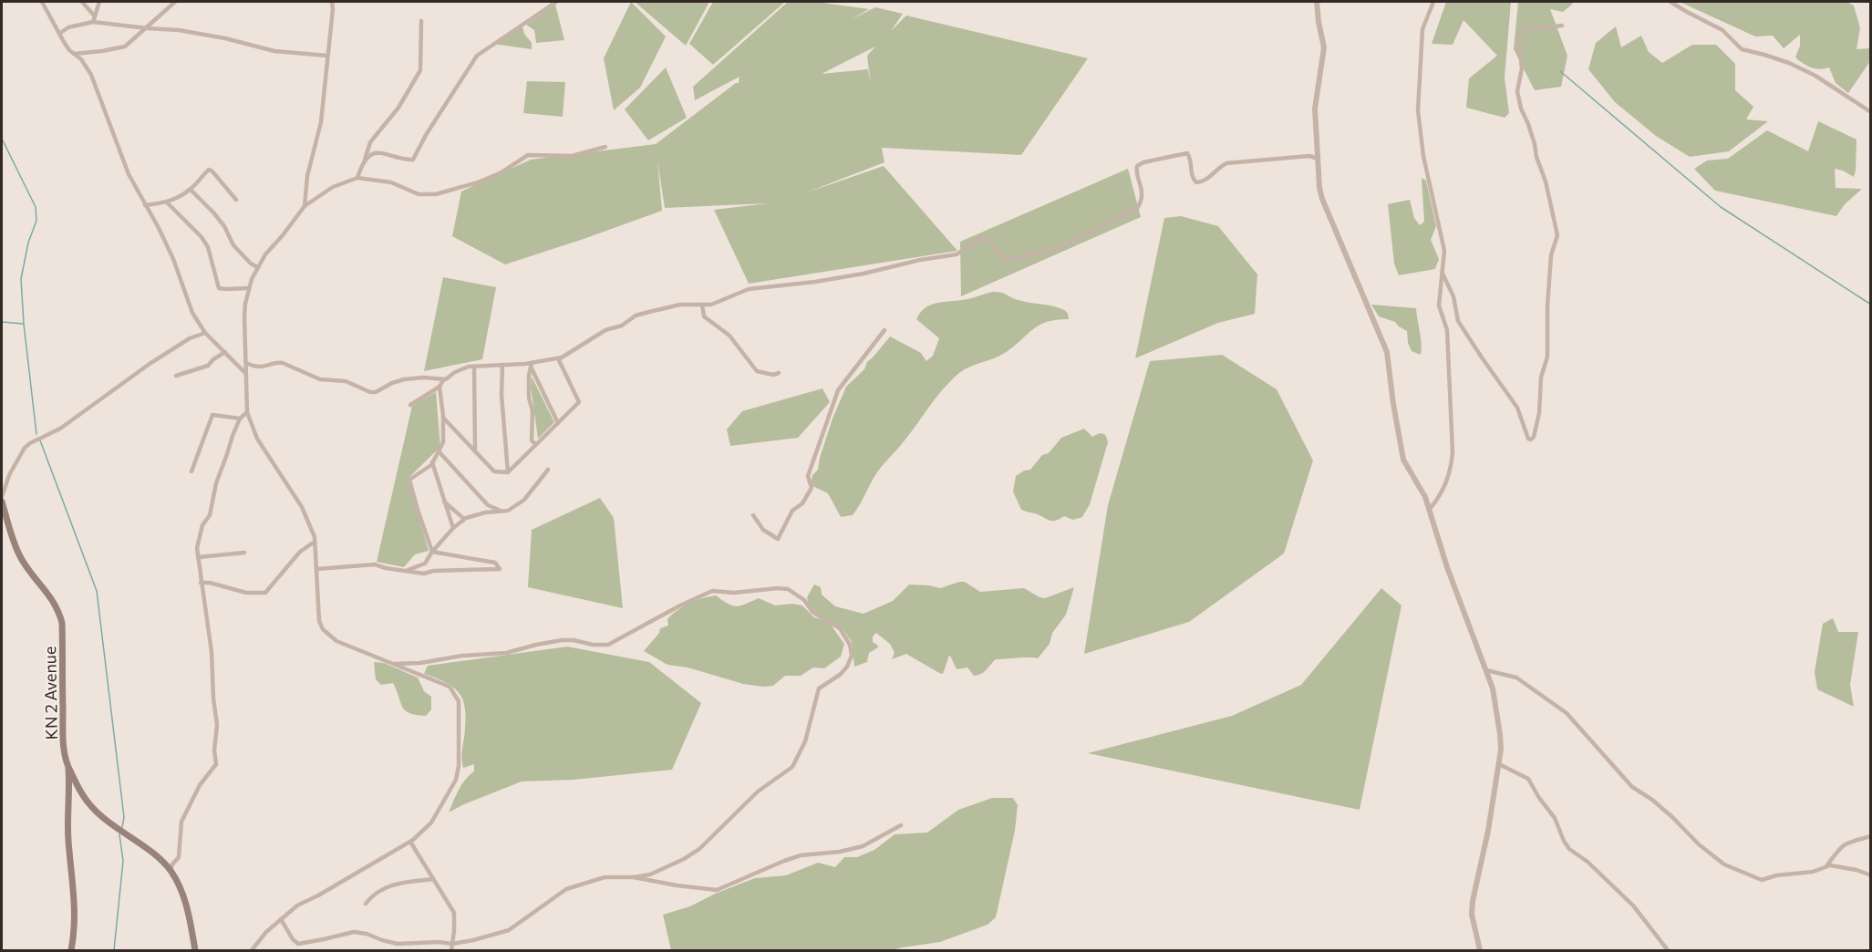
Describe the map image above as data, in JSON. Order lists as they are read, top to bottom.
{
  "streets": {
    "main road": ["KN 2 Avenue"]
  }
}
